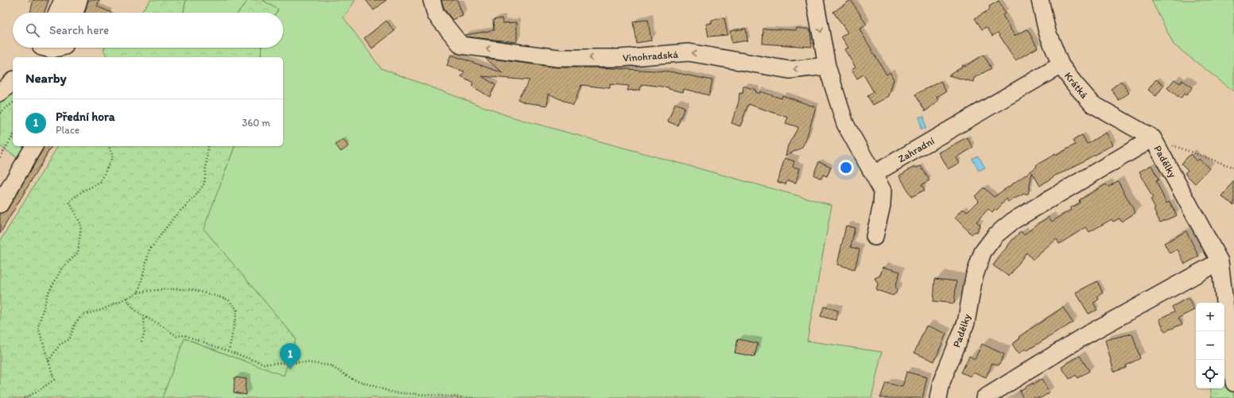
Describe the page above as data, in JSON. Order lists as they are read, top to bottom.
{
  "streets": {
    "street": [
      "Vinohradská",
      "Krátká",
      "Zahradní",
      "Padělky"
    ]
  },
  "crossings": [
    ["Krátká", "Zahradní"],
    ["Krátká", "Padělky"]
  ],
  "one_way": ["Vinohradská"],
  "page": {
    "search": "Search here",
    "heading": "Nearby",
    "list": [
      {
        "mark": "1",
        "name": "Přední hora",
        "note": "Place",
        "value": "360 m"
      }
    ],
    "map_buttons": ["+", "−"],
    "pins": "1"
  }
}
